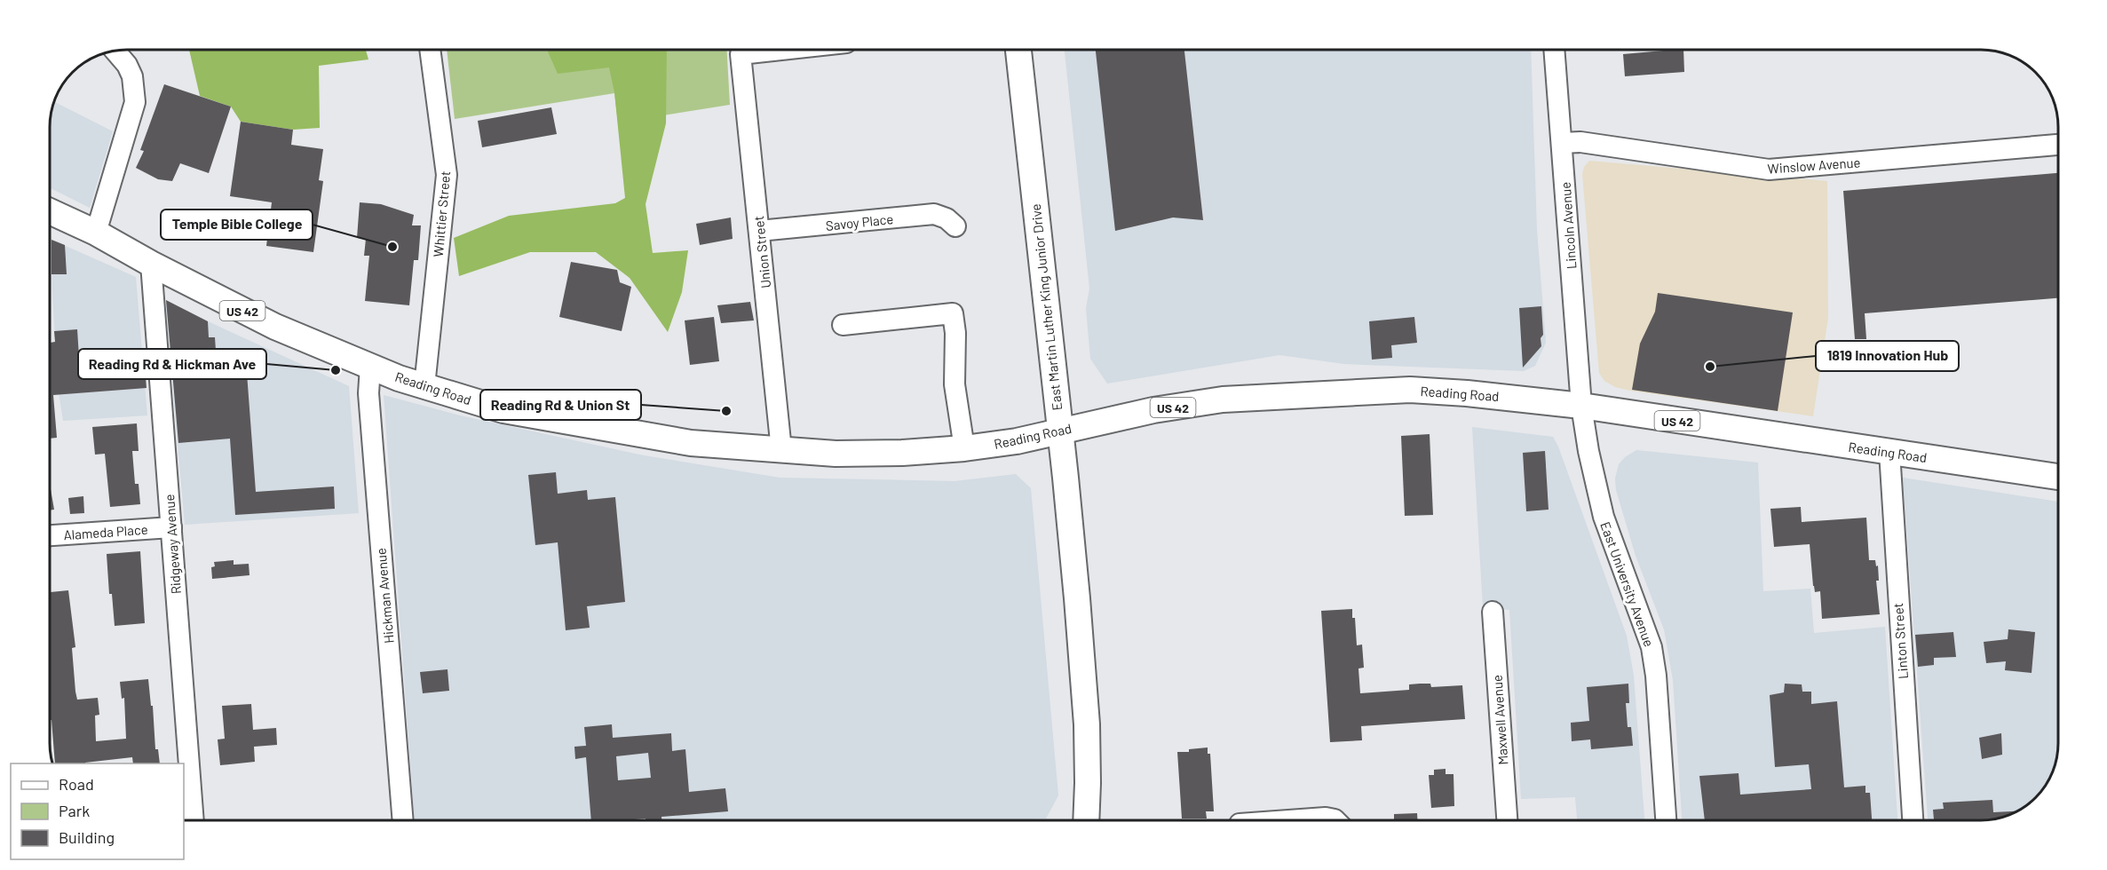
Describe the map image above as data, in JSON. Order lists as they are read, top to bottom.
{
  "streets": {
    "main road": ["East Martin Luther King Junior Drive", "US 42", "Reading Road"],
    "street": [
      "Winslow Avenue",
      "Whittier Street",
      "Savoy Place",
      "Lincoln Avenue",
      "Union Street",
      "Alameda Place",
      "Ridgeway Avenue",
      "East University Avenue",
      "Hickman Avenue",
      "Linton Street",
      "Maxwell Avenue"
    ]
  },
  "crossings": [
    ["Winslow Avenue", "Lincoln Avenue"],
    ["Whittier Street", "Reading Road"],
    ["Savoy Place", "Union Street"],
    ["Lincoln Avenue", "Reading Road"],
    ["Lincoln Avenue", "East University Avenue"],
    ["Union Street", "Reading Road"],
    ["East Martin Luther King Junior Drive", "Reading Road"],
    ["Reading Road", "Ridgeway Avenue"],
    ["Reading Road", "East University Avenue"],
    ["Reading Road", "Hickman Avenue"],
    ["Reading Road", "Linton Street"],
    ["Alameda Place", "Ridgeway Avenue"]
  ],
  "places": [
    "Temple Bible College",
    "1819 Innovation Hub",
    "Reading Rd & Hickman Ave",
    "Reading Rd & Union St"
  ],
  "legend": ["Road", "Park", "Building"]
}
